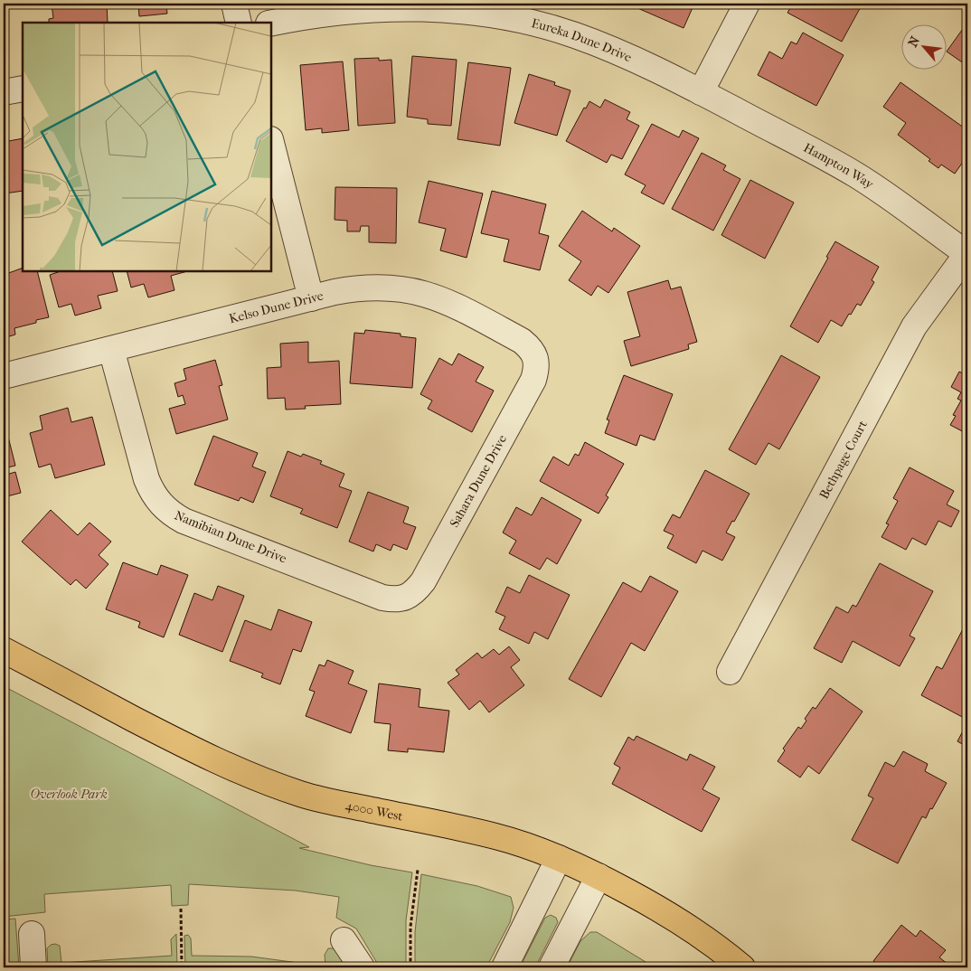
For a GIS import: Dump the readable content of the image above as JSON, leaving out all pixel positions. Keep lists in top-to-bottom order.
{
  "streets": {
    "main road": ["4000 West"],
    "street": [
      "Eureka Dune Drive",
      "Hampton Way",
      "Kelso Dune Drive",
      "Bethpage Court",
      "Sahara Dune Drive",
      "Namibian Dune Drive"
    ]
  },
  "crossings": [
    ["Eureka Dune Drive", "Hampton Way"],
    ["Hampton Way", "Bethpage Court"],
    ["Kelso Dune Drive", "Sahara Dune Drive"],
    ["Kelso Dune Drive", "Namibian Dune Drive"],
    ["Sahara Dune Drive", "Namibian Dune Drive"]
  ],
  "parks": ["Overlook Park"],
  "north": "top left"
}
